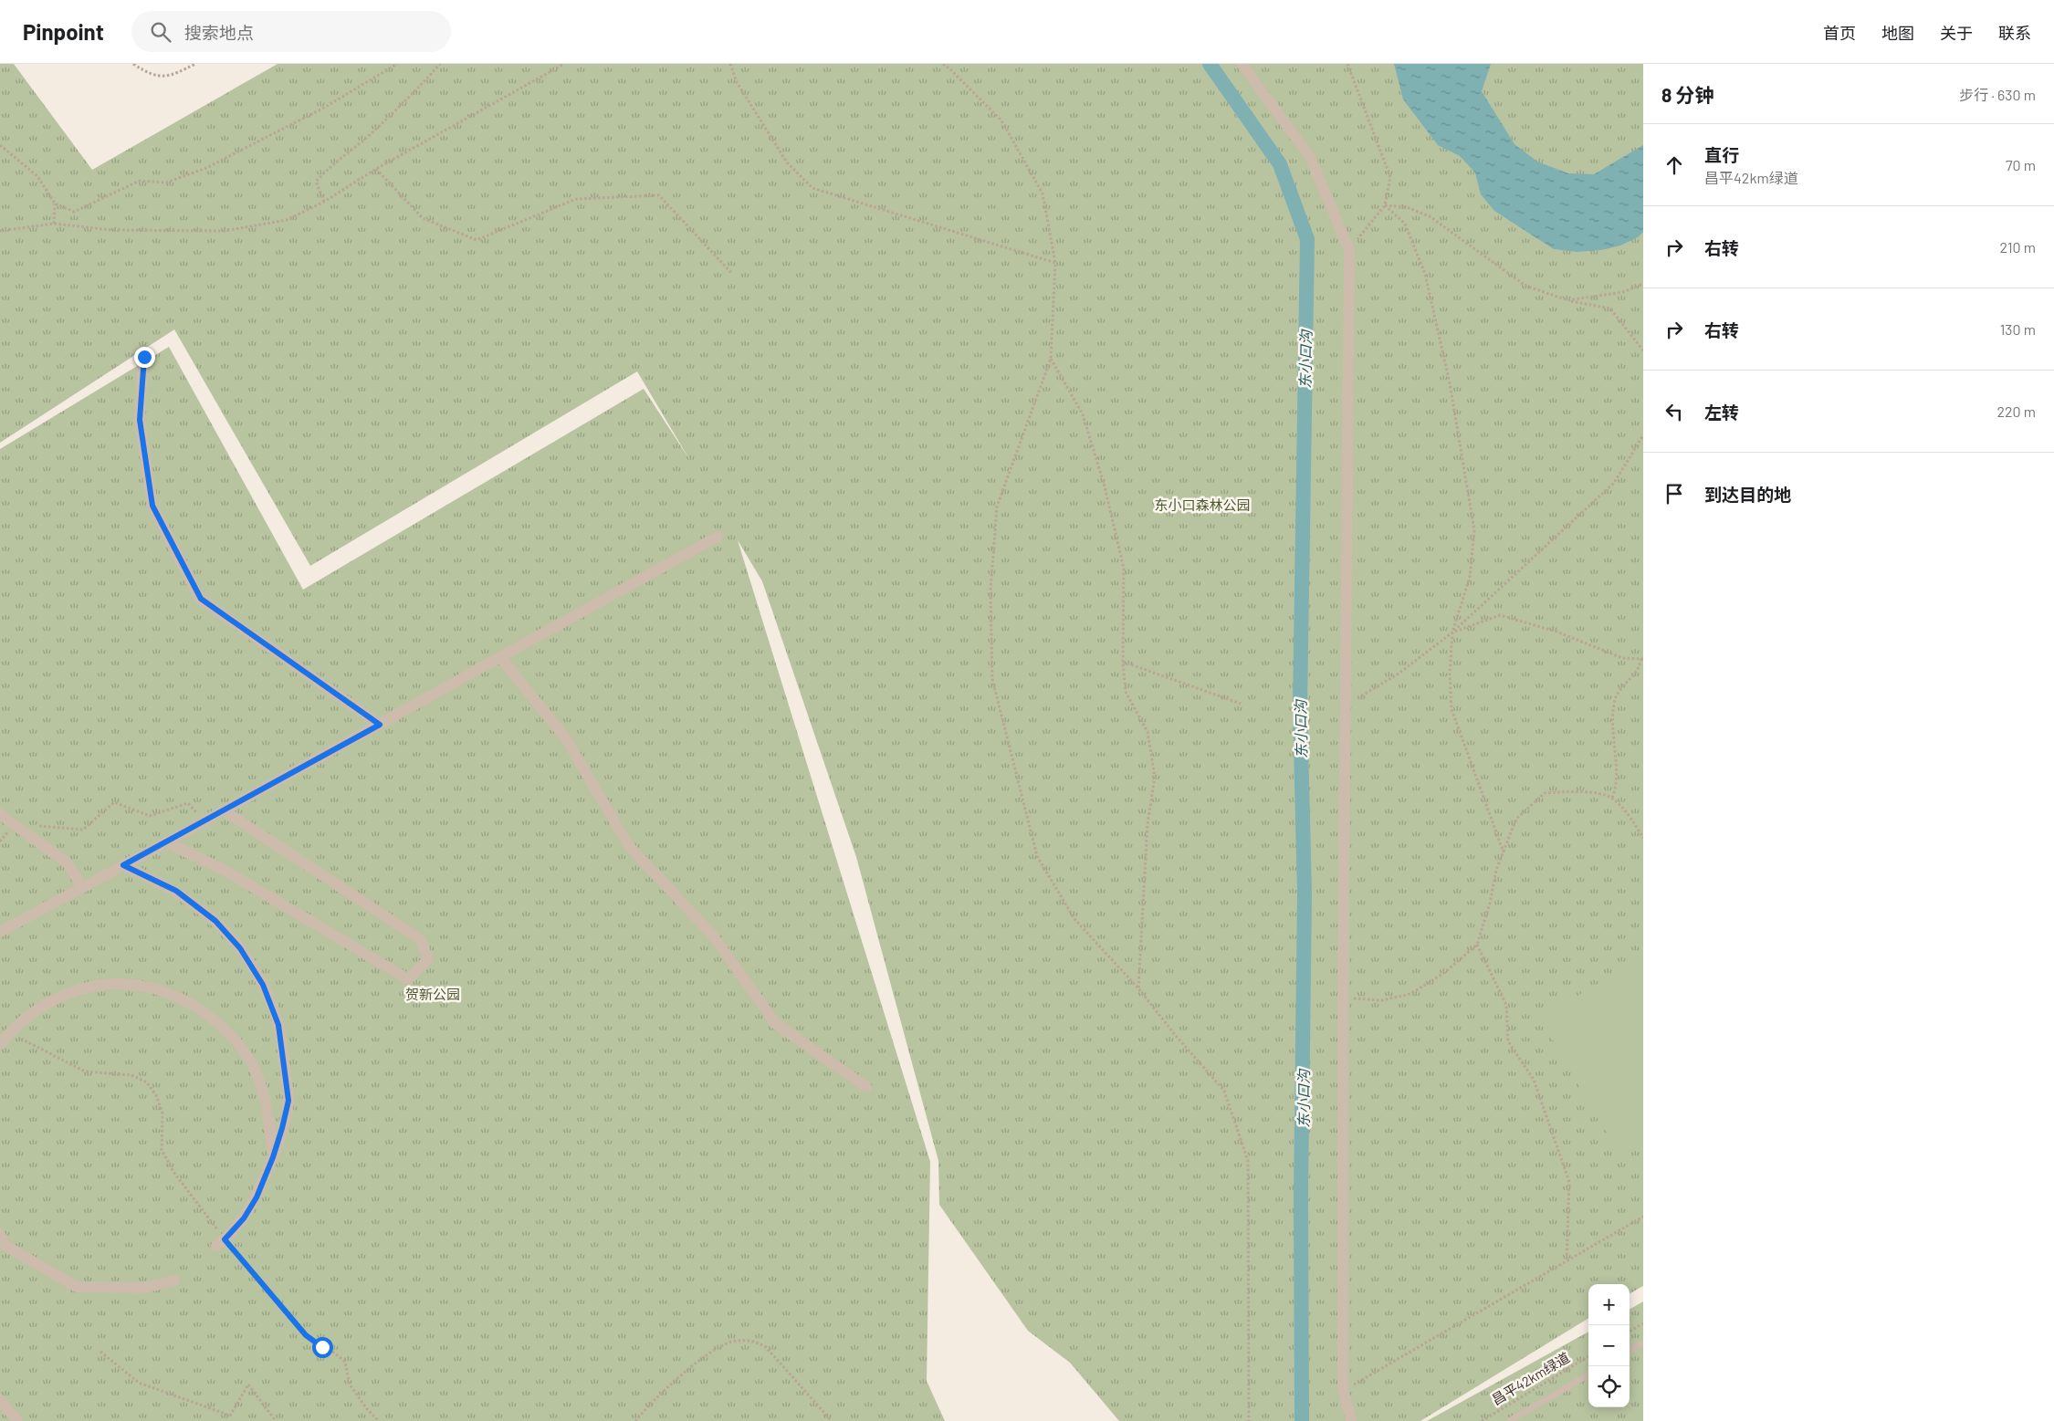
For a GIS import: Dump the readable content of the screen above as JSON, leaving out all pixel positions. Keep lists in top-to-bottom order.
{
  "streets": {
    "path": ["昌平42km绿道"]
  },
  "water": ["东小口沟"],
  "parks": ["东小口森林公园", "贺新公园"],
  "page": {
    "header": "Pinpoint",
    "search": "搜索地点",
    "nav": [
      "首页",
      "地图",
      "关于",
      "联系"
    ],
    "heading": ["8 分钟", "步行 · 630 m"],
    "list": [
      ["直行", "昌平42km绿道", "70 m"],
      ["右转", "210 m"],
      ["右转", "130 m"],
      ["左转", "220 m"],
      "到达目的地"
    ],
    "map_buttons": ["+", "−"]
  }
}
